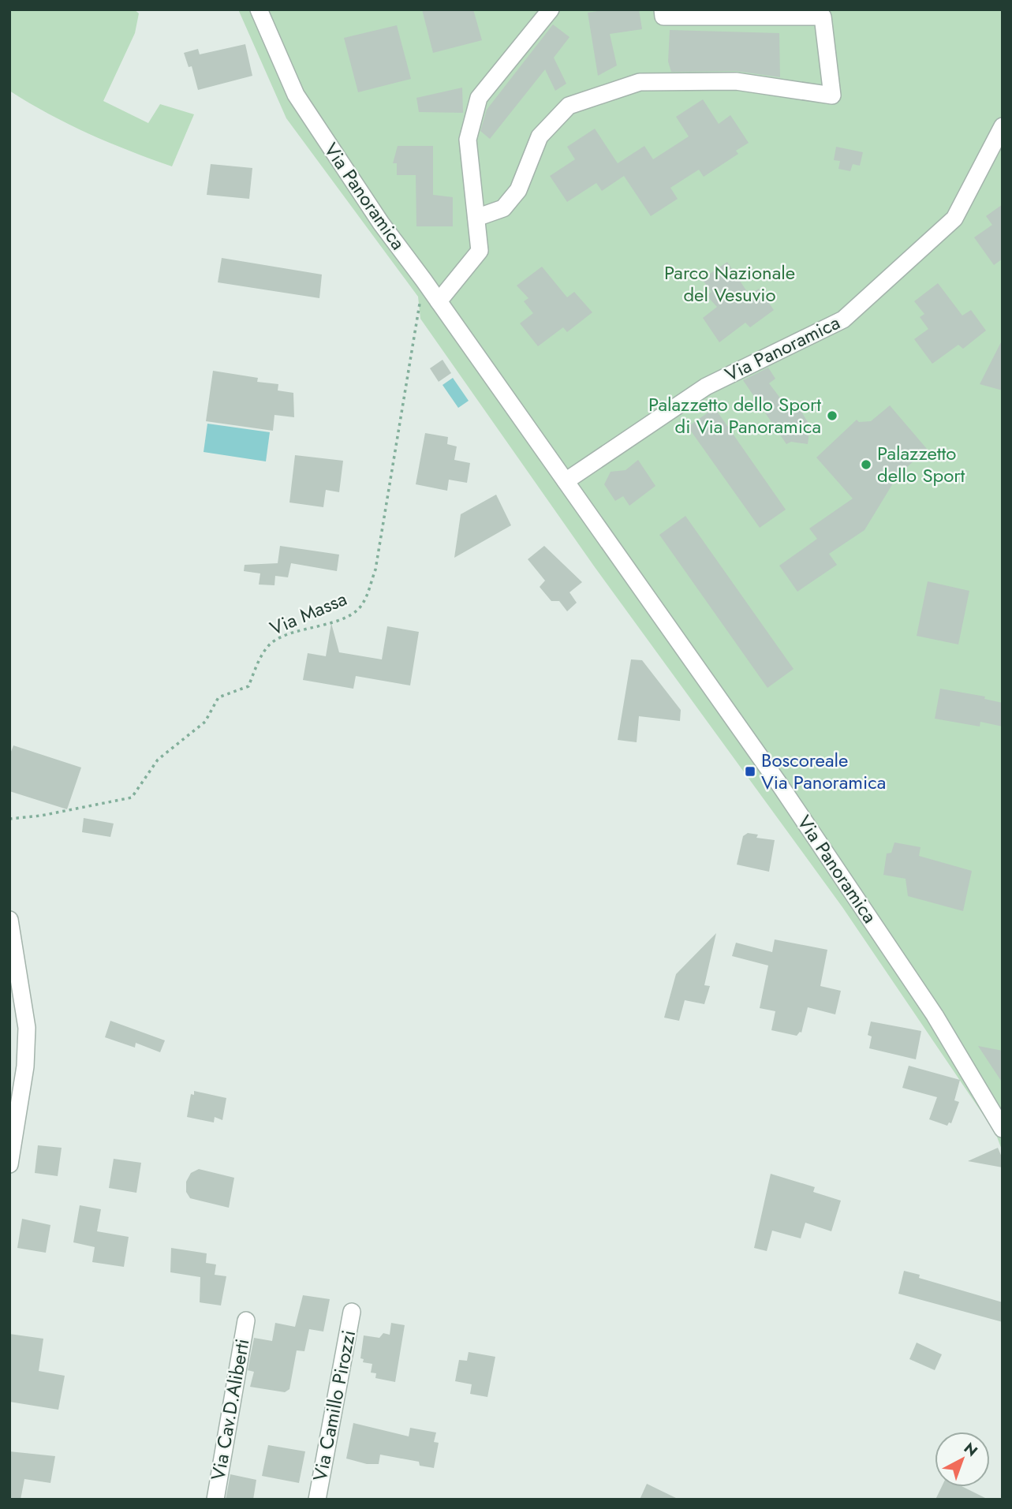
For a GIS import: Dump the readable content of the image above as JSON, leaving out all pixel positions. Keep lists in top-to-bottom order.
{
  "streets": {
    "street": ["Via Panoramica", "Via Camillo Pirozzi", "Via Cav.D.Aliberti"],
    "path": ["Via Massa"]
  },
  "crossings": [
    ["Via Panoramica", "Via Massa"]
  ],
  "parks": ["Parco Nazionale del Vesuvio"],
  "places": {
    "other": ["Palazzetto dello Sport di Via Panoramica", "Palazzetto dello Sport"],
    "transit": ["Boscoreale Via Panoramica"]
  },
  "north": "top right"
}
